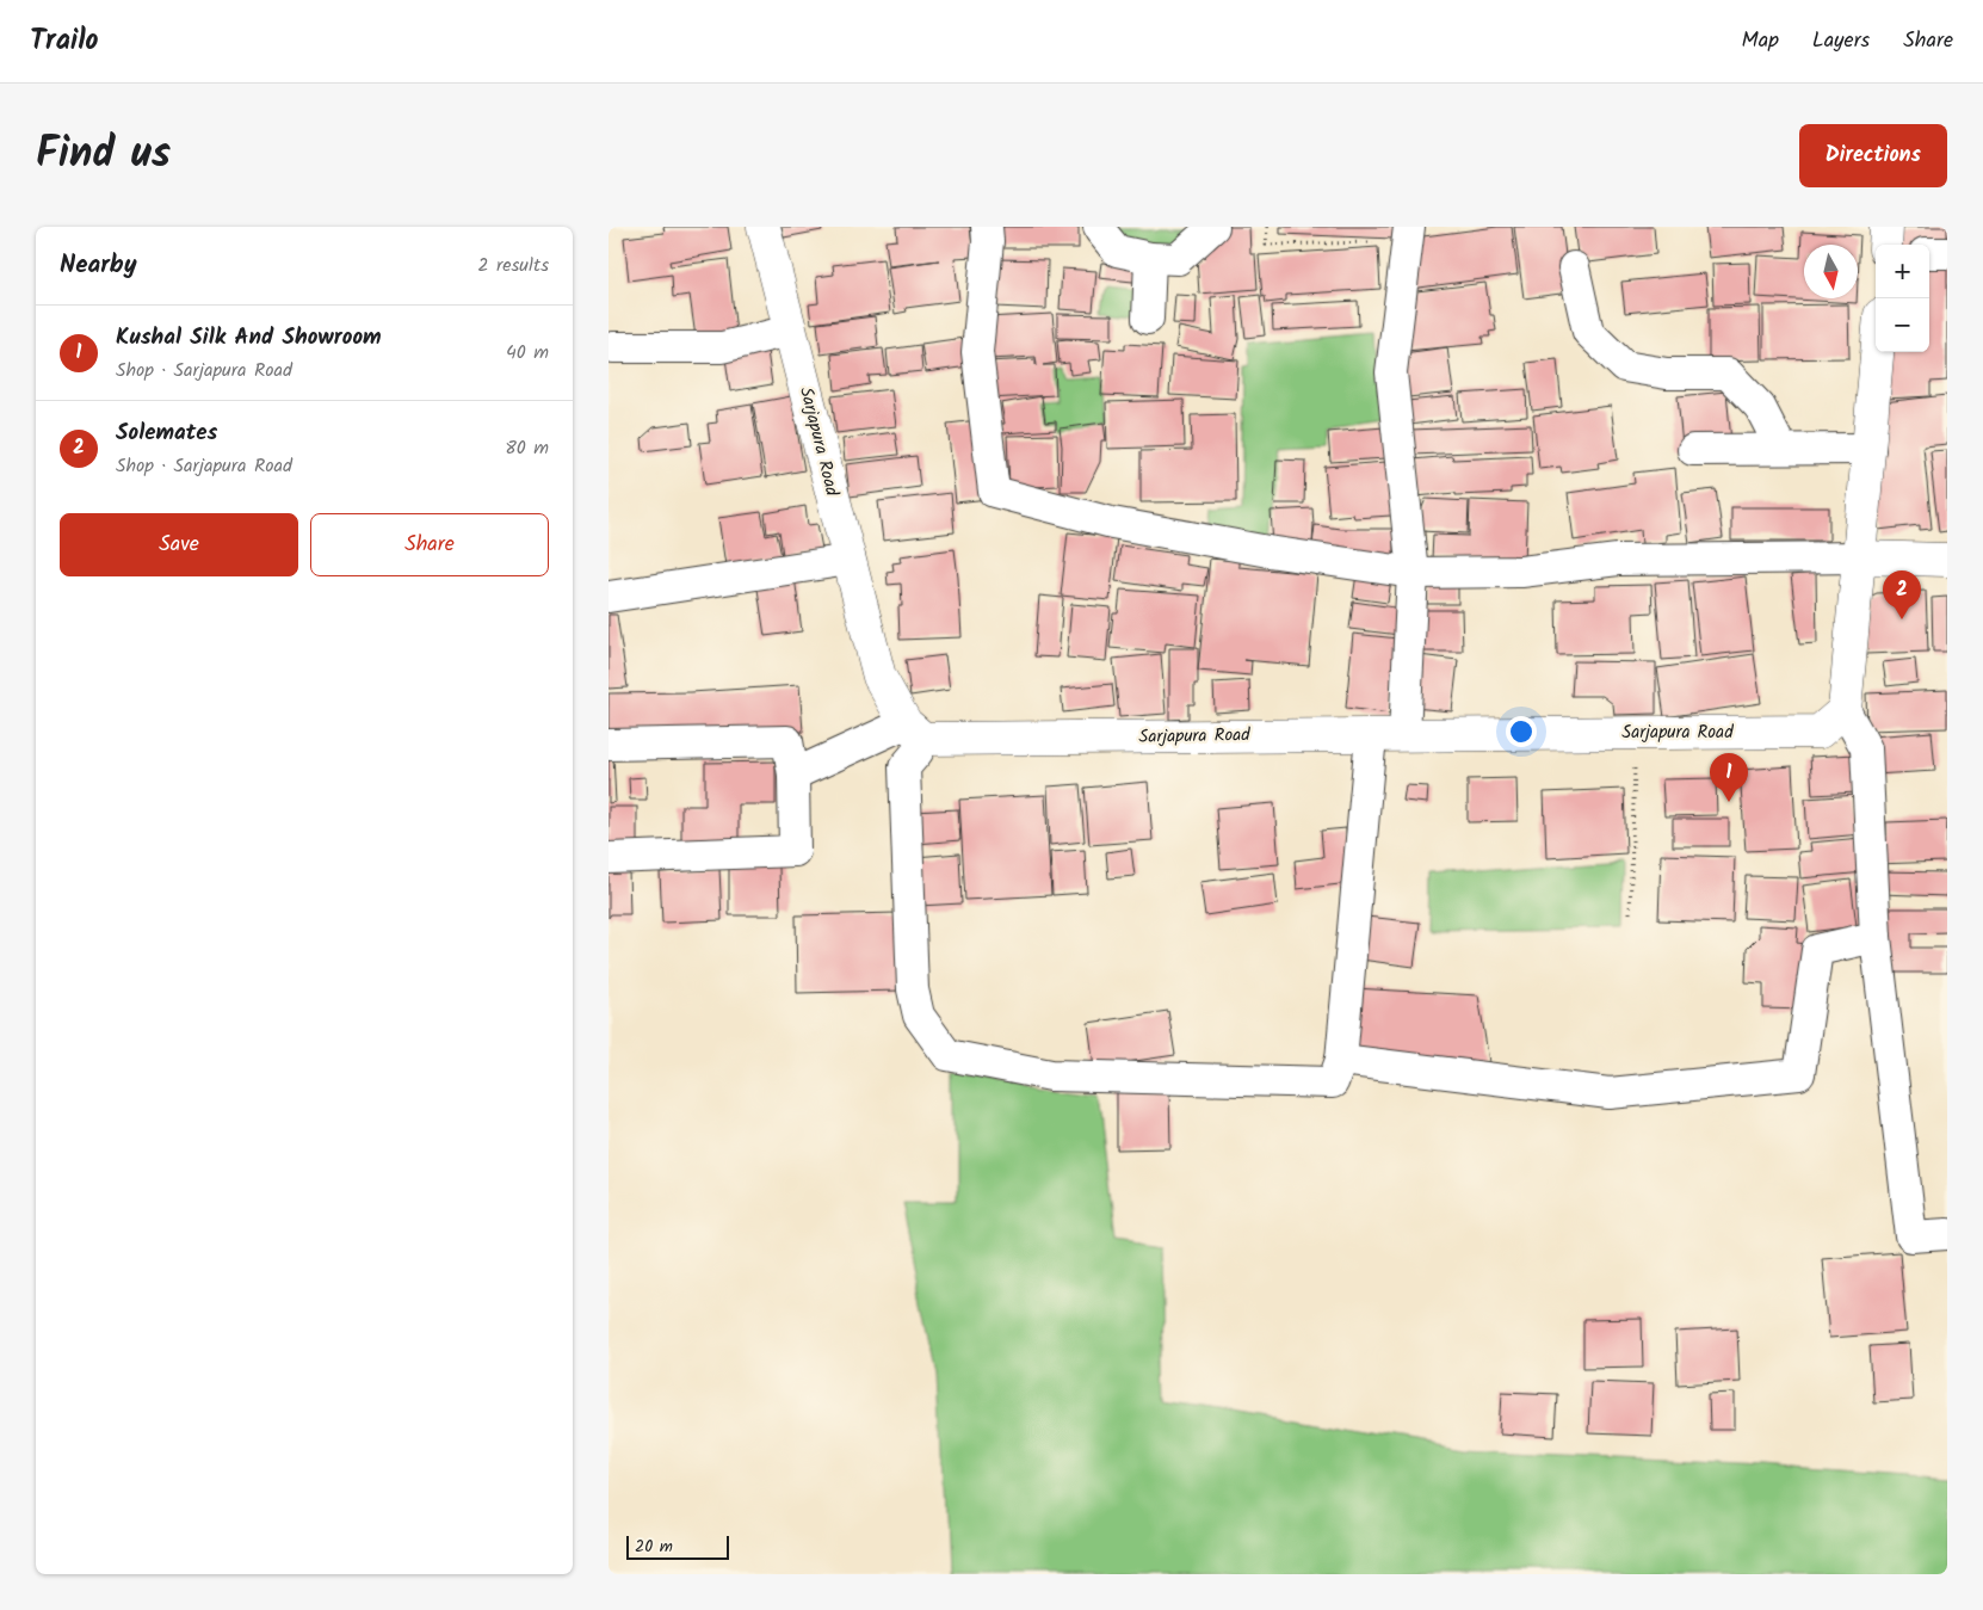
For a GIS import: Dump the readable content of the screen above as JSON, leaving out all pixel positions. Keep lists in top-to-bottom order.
{
  "streets": {
    "main road": ["Sarjapura Road"]
  },
  "scale_bar": "20 m",
  "north": "bottom",
  "page": {
    "header": "Trailo",
    "nav": ["Map", "Layers", "Share"],
    "title": "Find us",
    "buttons": [
      "Directions",
      ["Save", "Share"]
    ],
    "heading": ["Nearby", "2 results"],
    "map_buttons": ["+", "−"],
    "list": [
      {
        "mark": "1",
        "name": "Kushal Silk And Showroom",
        "note": "Shop · Sarjapura Road",
        "value": "40 m"
      },
      {
        "mark": "2",
        "name": "Solemates",
        "note": "Shop · Sarjapura Road",
        "value": "80 m"
      }
    ],
    "pins": ["2", "1"],
    "scale": "20 m"
  }
}
